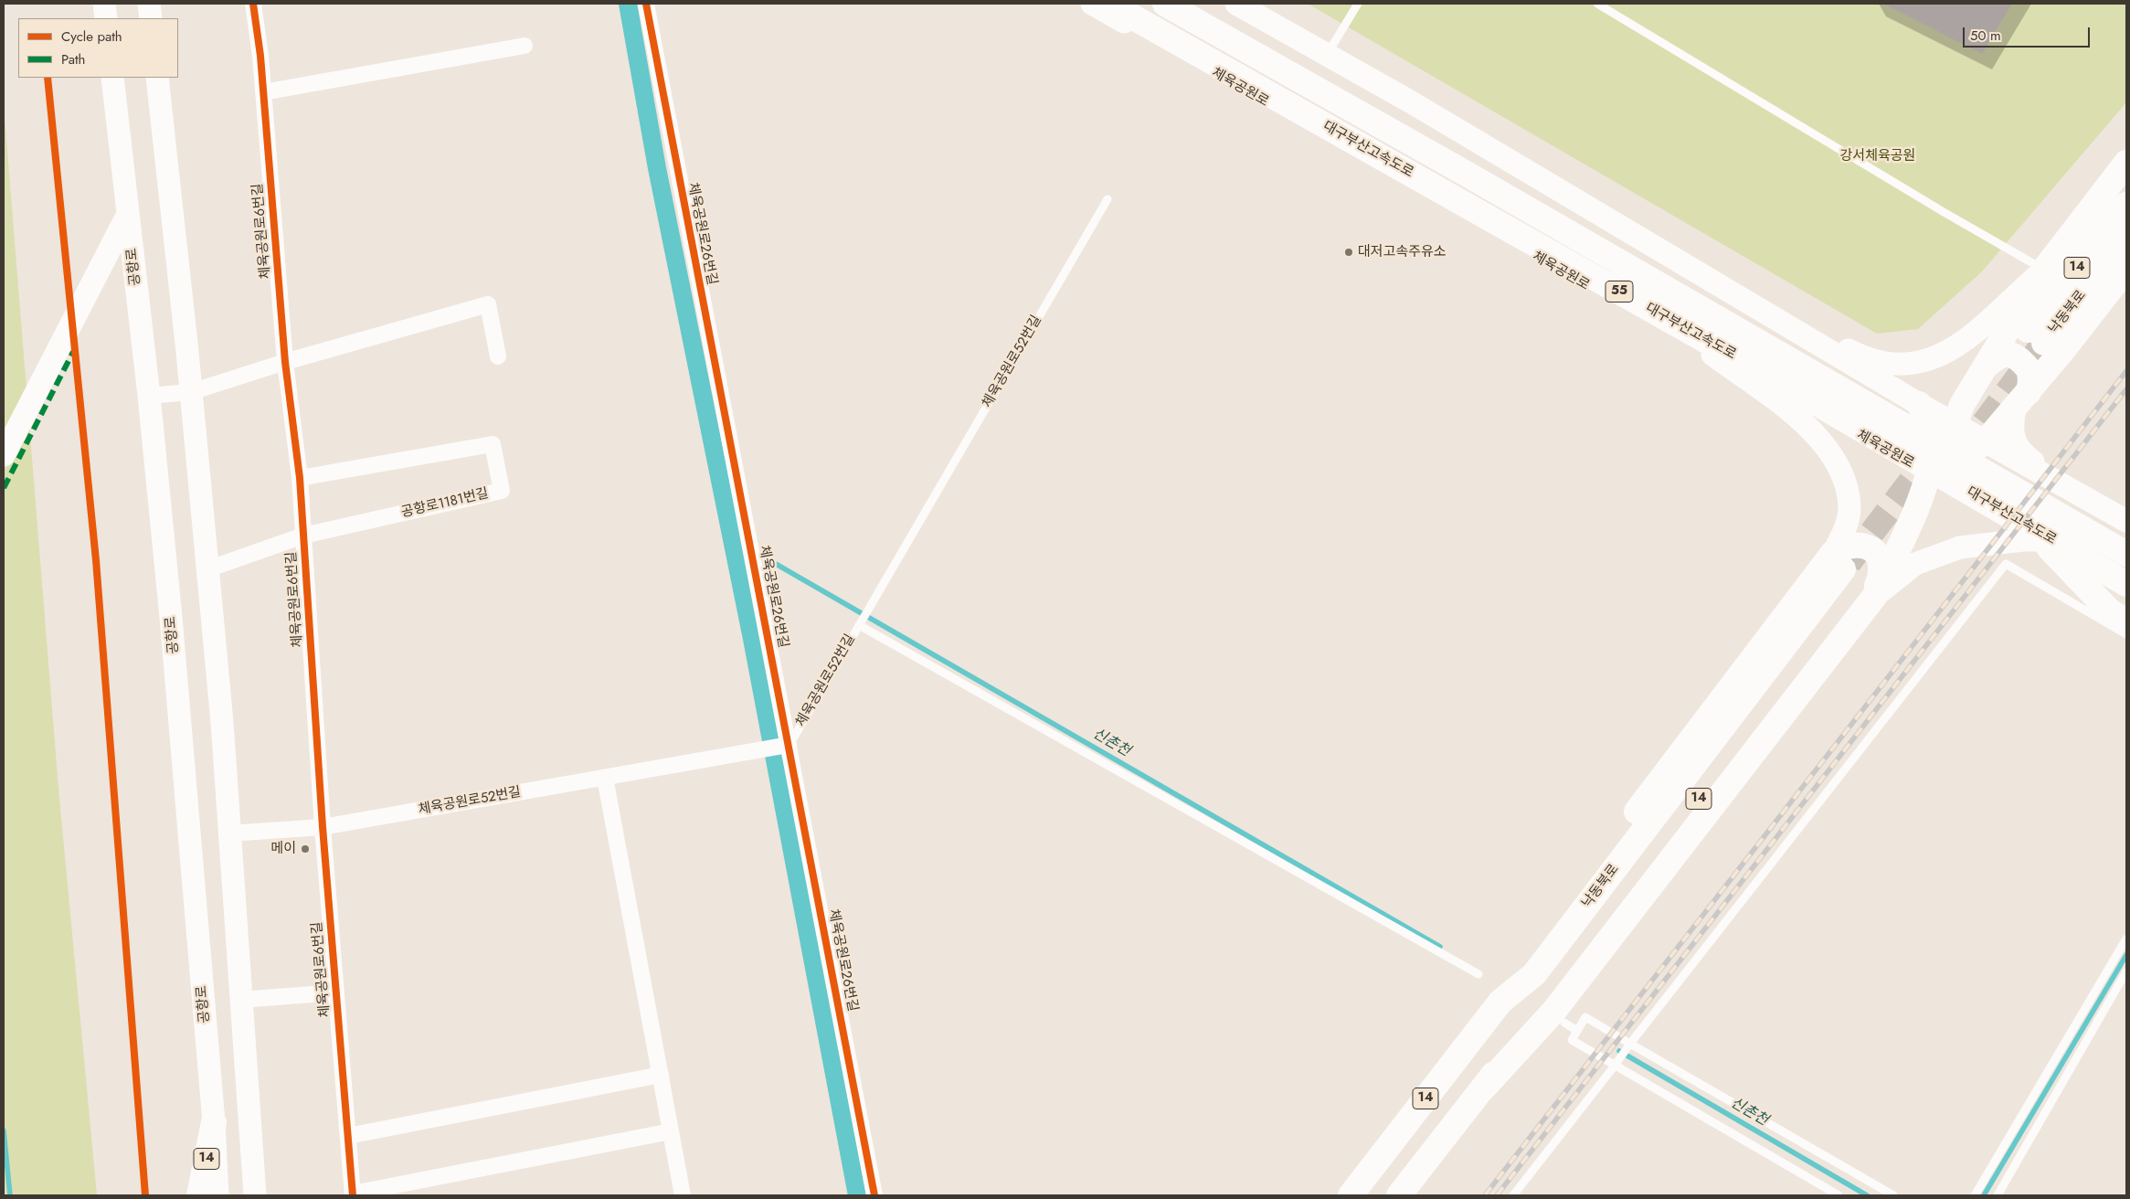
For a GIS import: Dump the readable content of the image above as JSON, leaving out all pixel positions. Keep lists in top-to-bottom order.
{
  "streets": {
    "main road": [
      "체육공원로",
      "대구부산고속도로",
      "공항로",
      "14",
      "55",
      "낙동북로"
    ],
    "street": [
      "체육공원로6번길",
      "체육공원로26번길",
      "체육공원로52번길",
      "공항로1181번길"
    ]
  },
  "crossings": [
    ["체육공원로6번길", "체육공원로52번길"],
    ["체육공원로6번길", "공항로1181번길"],
    ["체육공원로26번길", "체육공원로52번길"],
    ["공항로", "14"]
  ],
  "water": ["신촌천"],
  "parks": ["강서체육공원"],
  "places": ["대저고속주유소", "메이"],
  "legend": ["Cycle path", "Path"],
  "scale_bar": "50 m"
}
